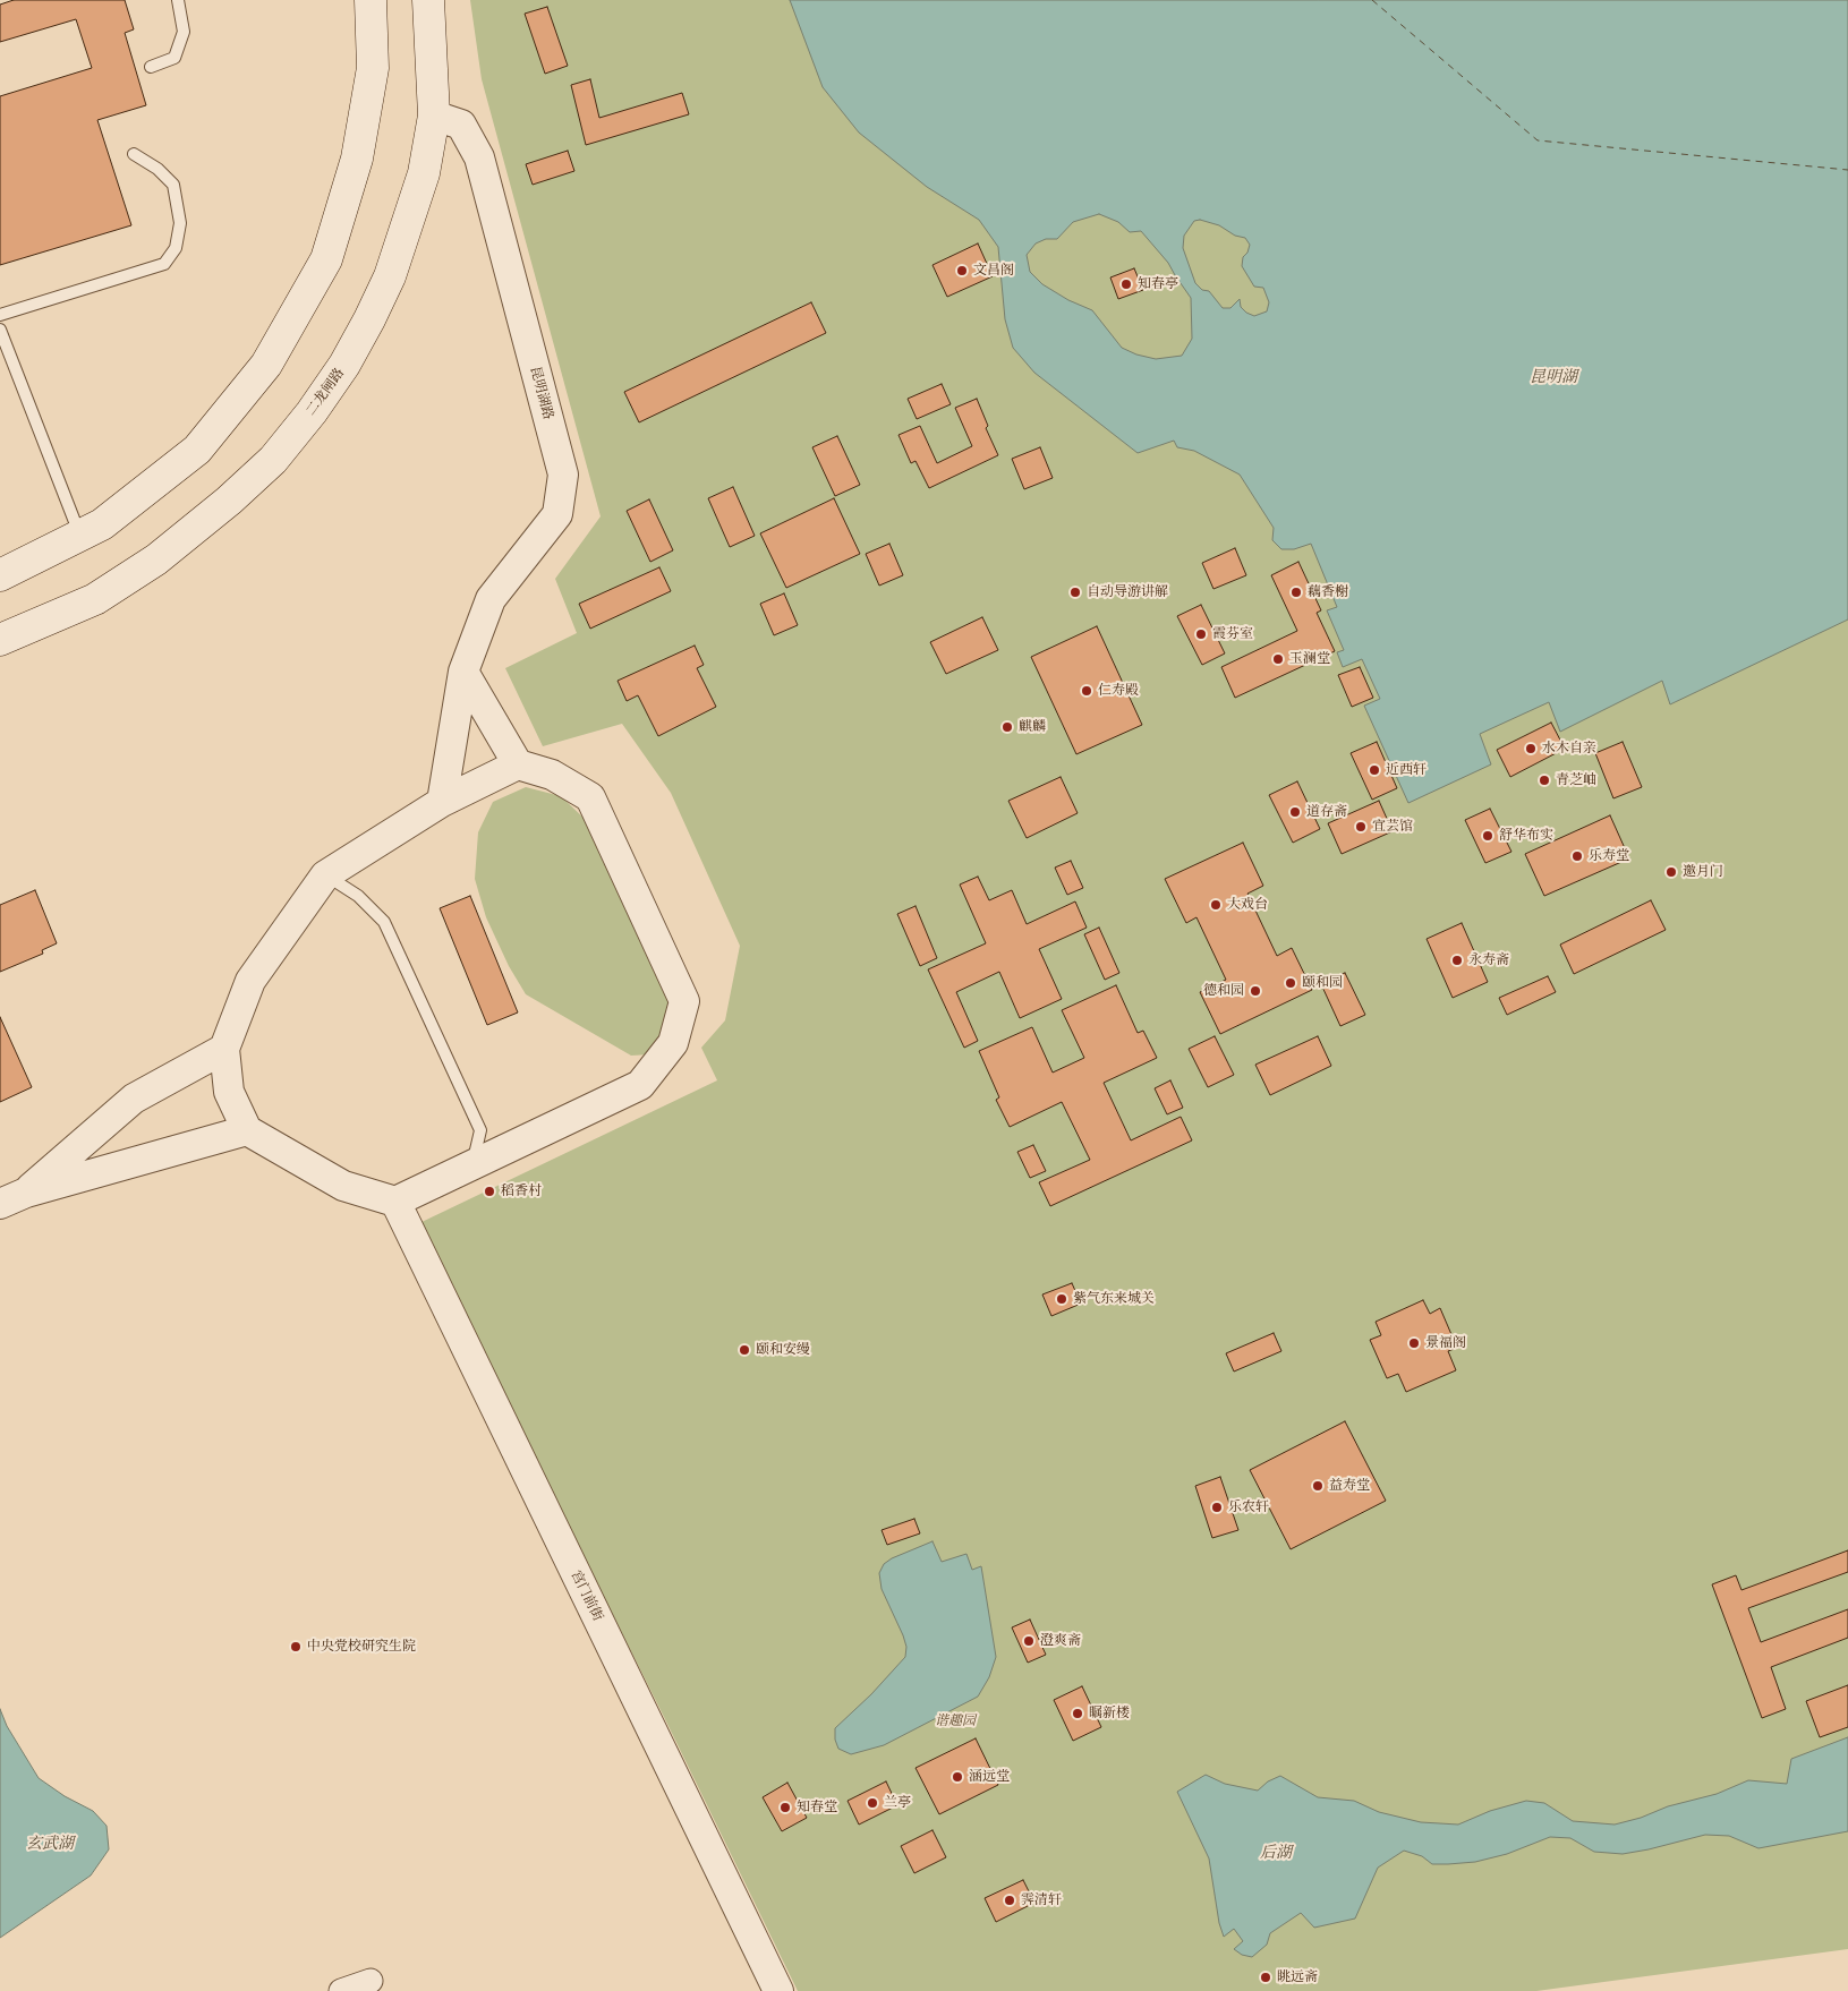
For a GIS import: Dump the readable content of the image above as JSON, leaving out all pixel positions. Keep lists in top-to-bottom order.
{
  "streets": {
    "main road": ["二龙闸路"],
    "street": ["昆明湖路", "宫门前街"]
  },
  "crossings": [
    ["二龙闸路", "昆明湖路"]
  ],
  "water": ["昆明湖", "玄武湖", "后湖"],
  "parks": ["谐趣园"],
  "places": [
    "文昌阁",
    "知春亭",
    "自动导游讲解",
    "藕香榭",
    "霞芬室",
    "玉澜堂",
    "仁寿殿",
    "麒麟",
    "水木自亲",
    "近西轩",
    "青芝岫",
    "道存斋",
    "宜芸馆",
    "舒华布实",
    "乐寿堂",
    "邀月门",
    "大戏台",
    "永寿斋",
    "颐和园",
    "德和园",
    "稻香村",
    "紫气东来城关",
    "景福阁",
    "颐和安缦",
    "益寿堂",
    "乐农轩",
    "澄爽斋",
    "中央党校研究生院",
    "瞩新楼",
    "涵远堂",
    "兰亭",
    "知春堂",
    "霁清轩",
    "眺远斋"
  ]
}
